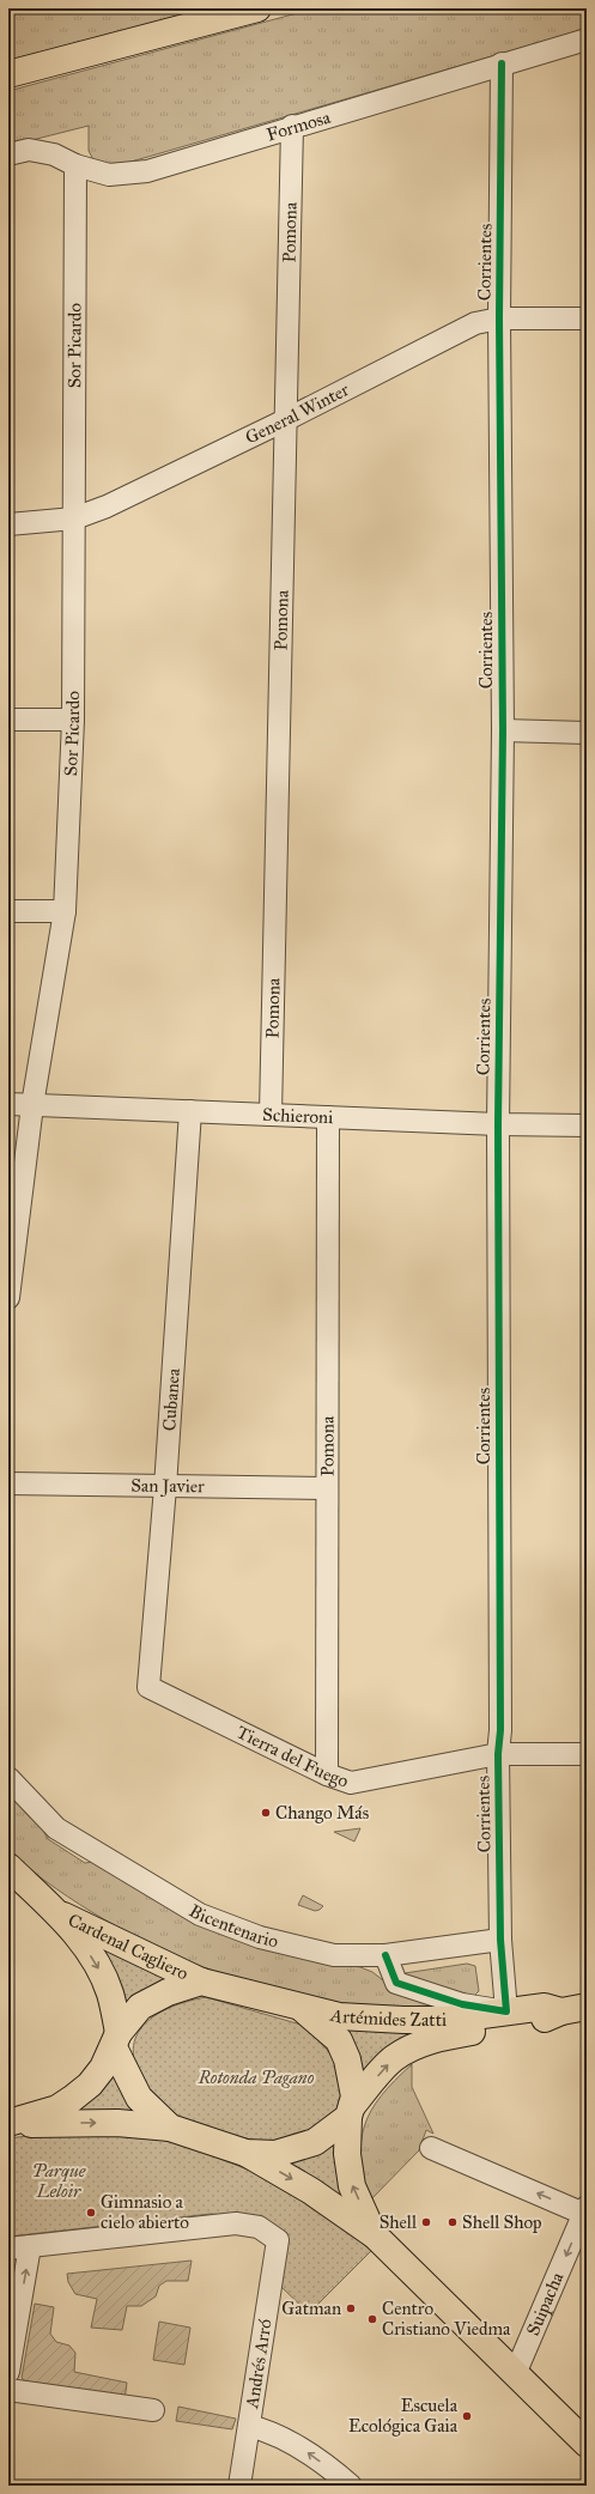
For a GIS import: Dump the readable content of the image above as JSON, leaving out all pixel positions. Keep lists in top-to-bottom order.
{
  "streets": {
    "main road": ["Cardenal Cagliero", "Artémides Zatti"],
    "street": [
      "Formosa",
      "Pomona",
      "Corrientes",
      "Sor Picardo",
      "General Winter",
      "Schieroni",
      "Cubanea",
      "San Javier",
      "Tierra del Fuego",
      "Bicentenario",
      "Suipacha",
      "Andrés Arró"
    ]
  },
  "crossings": [
    ["Formosa", "Pomona"],
    ["Formosa", "Corrientes"],
    ["Formosa", "Sor Picardo"],
    ["Pomona", "General Winter"],
    ["Pomona", "Schieroni"],
    ["Pomona", "San Javier"],
    ["Pomona", "Tierra del Fuego"],
    ["Corrientes", "General Winter"],
    ["Corrientes", "Schieroni"],
    ["Corrientes", "Tierra del Fuego"],
    ["Corrientes", "Bicentenario"],
    ["Corrientes", "Artémides Zatti"],
    ["Sor Picardo", "General Winter"],
    ["Sor Picardo", "Schieroni"],
    ["Schieroni", "Cubanea"],
    ["Cubanea", "San Javier"],
    ["Cubanea", "Tierra del Fuego"]
  ],
  "one_way": ["Cardenal Cagliero", "Artémides Zatti", "Suipacha"],
  "parks": ["Rotonda Pagano", "Parque Leloir"],
  "places": [
    "Chango Más",
    "Gimnasio a cielo abierto",
    "Shell",
    "Shell Shop",
    "Gatman",
    "Centro Cristiano Viedma",
    "Escuela Ecológica Gaia"
  ]
}
